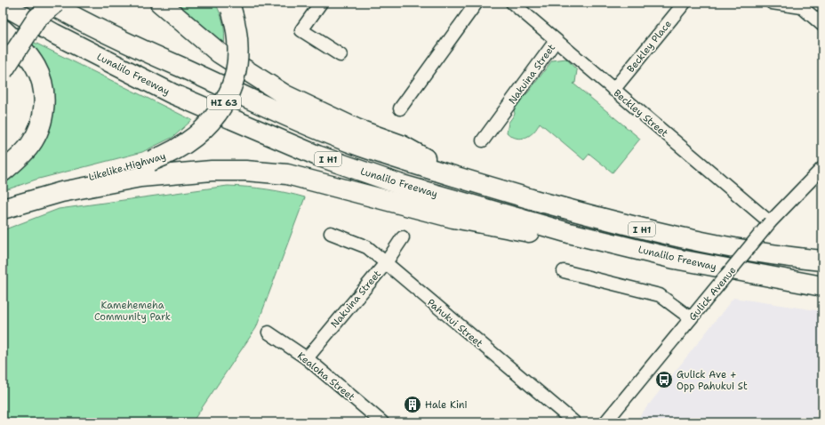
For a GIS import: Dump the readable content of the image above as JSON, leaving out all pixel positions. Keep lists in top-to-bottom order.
{
  "streets": {
    "highway": [
      "Lunalilo Freeway",
      "HI 63",
      "I H1",
      "Likelike Highway"
    ],
    "street": [
      "Beckley Place",
      "Nakuina Street",
      "Beckley Street",
      "Gulick Avenue",
      "Pahukui Street",
      "Kealoha Street"
    ]
  },
  "crossings": [
    ["Beckley Place", "Beckley Street"],
    ["Nakuina Street", "Beckley Street"],
    ["Nakuina Street", "Pahukui Street"],
    ["Nakuina Street", "Kealoha Street"],
    ["Beckley Street", "Gulick Avenue"]
  ],
  "parks": ["Kamehemeha Community Park"],
  "places": {
    "bus stop": ["Gulick Ave + Opp Pahukui St"],
    "building": ["Hale Kini"]
  }
}
